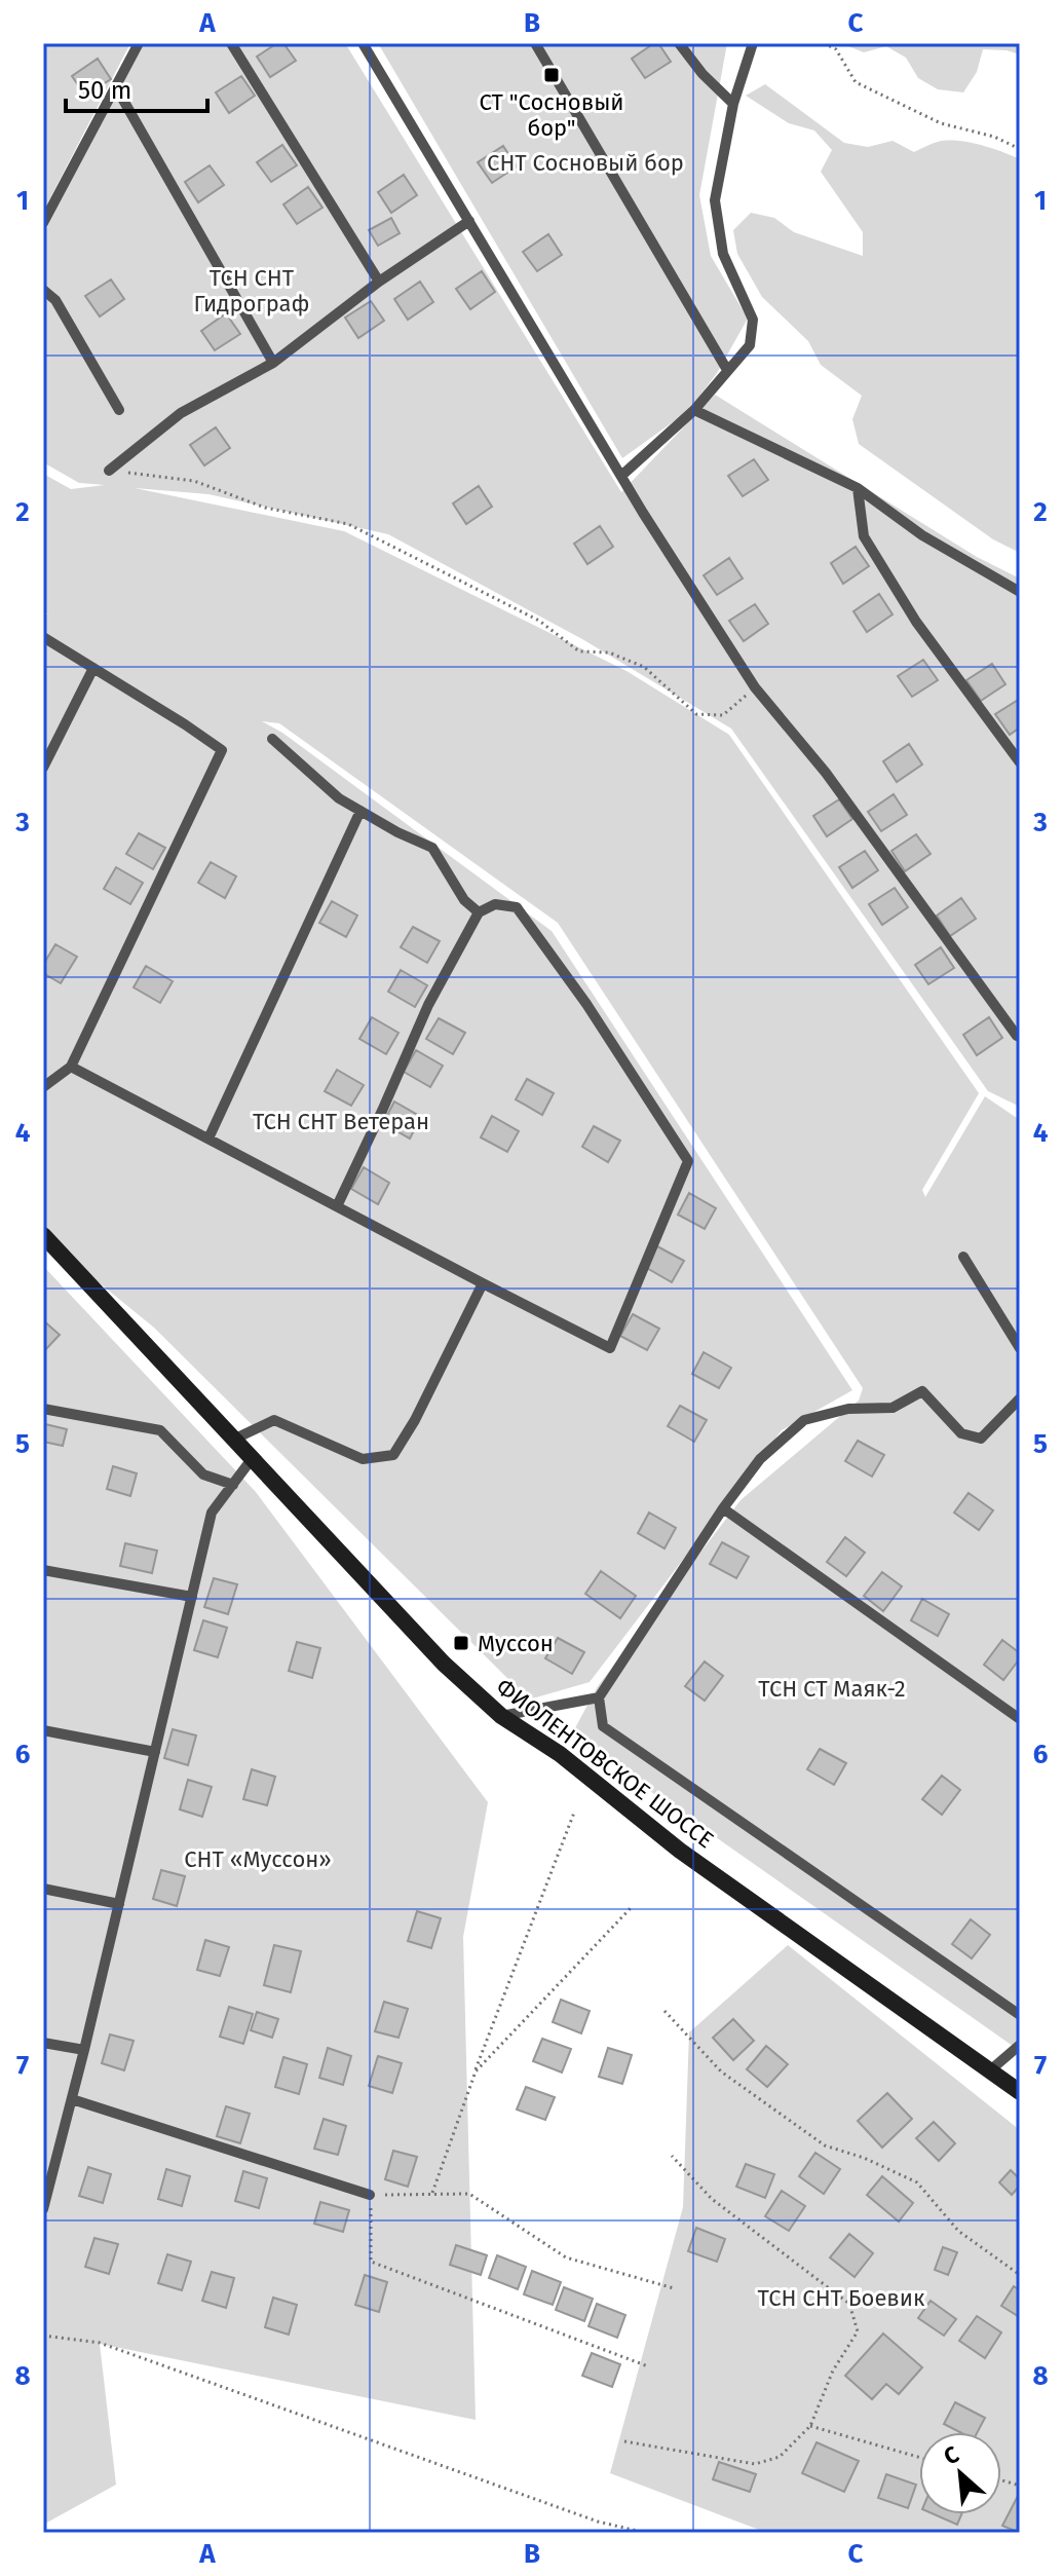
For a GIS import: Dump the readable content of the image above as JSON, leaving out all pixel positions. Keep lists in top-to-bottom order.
{
  "streets": {
    "main road": ["ФИОЛЕНТОВСКОЕ ШОССЕ"]
  },
  "parks": [
    "СНТ Сосновый бор",
    "ТСН СНТ Гидрограф",
    "ТСН СНТ Ветеран",
    "ТСН СТ Маяк-2",
    "СНТ «Муссон»",
    "ТСН СНТ Боевик"
  ],
  "places": {
    "transit": ["СТ \"Сосновый бор\"", "Муссон"]
  },
  "scale_bar": "50 m",
  "north": "top left",
  "grid": {
    "columns": ["A", "B", "C"],
    "rows": [
      "1",
      "2",
      "3",
      "4",
      "5",
      "6",
      "7",
      "8"
    ]
  }
}
